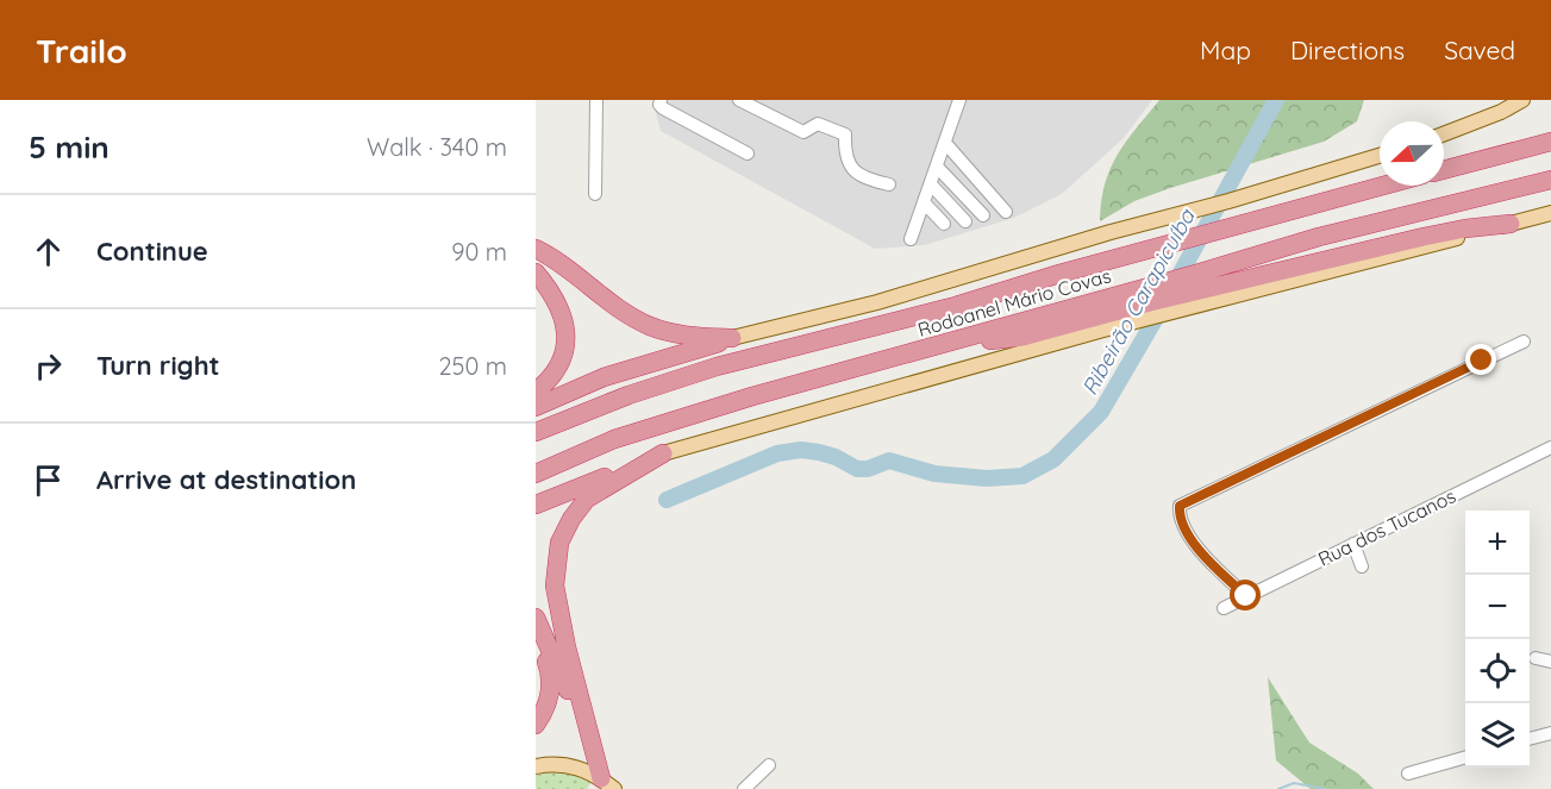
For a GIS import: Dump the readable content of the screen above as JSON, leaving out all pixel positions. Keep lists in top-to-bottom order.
{
  "streets": {
    "highway": ["Rodoanel Mário Covas"],
    "street": ["Rua dos Tucanos"]
  },
  "water": ["Ribeirão Carapicuíba"],
  "north": "left",
  "page": {
    "header": "Trailo",
    "nav": ["Map", "Directions", "Saved"],
    "heading": ["5 min", "Walk · 340 m"],
    "list": [
      ["Continue", "90 m"],
      ["Turn right", "250 m"],
      "Arrive at destination"
    ],
    "map_buttons": ["+", "−"]
  }
}
